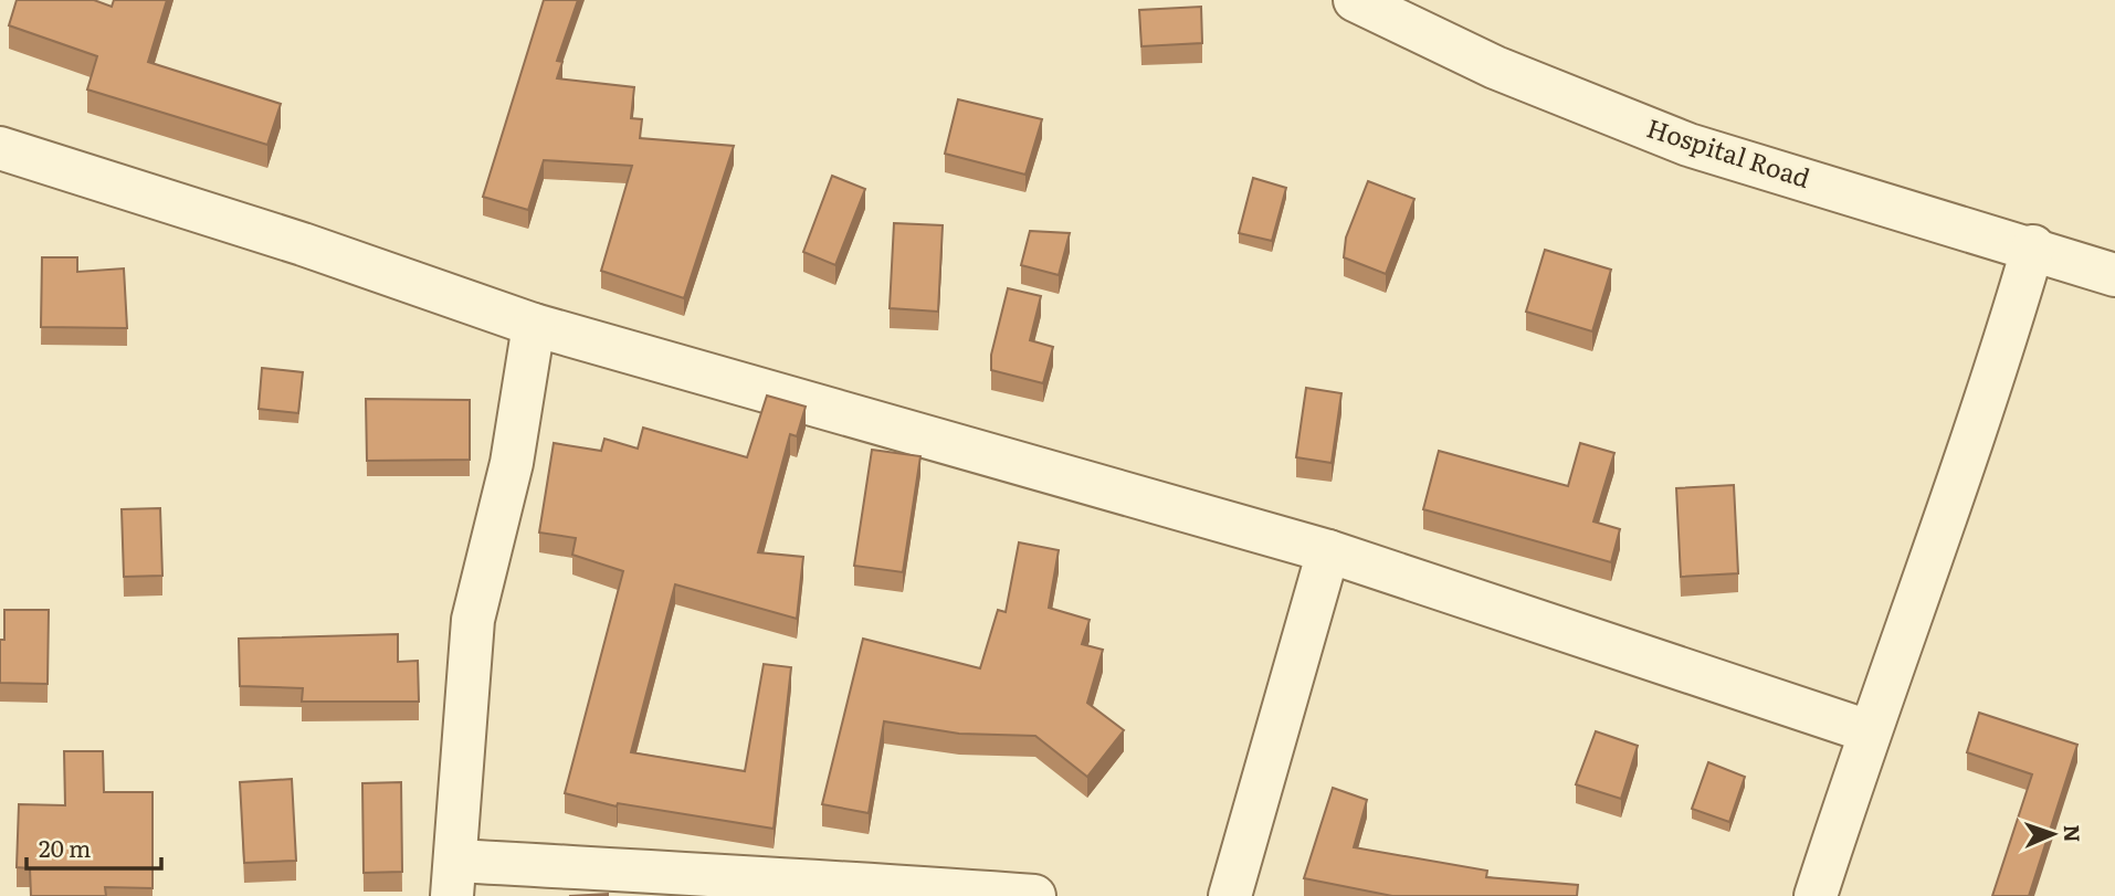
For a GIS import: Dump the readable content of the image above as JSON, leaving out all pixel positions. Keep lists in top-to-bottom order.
{
  "streets": {
    "street": ["Hospital Road"]
  },
  "scale_bar": "20 m",
  "north": "right"
}
